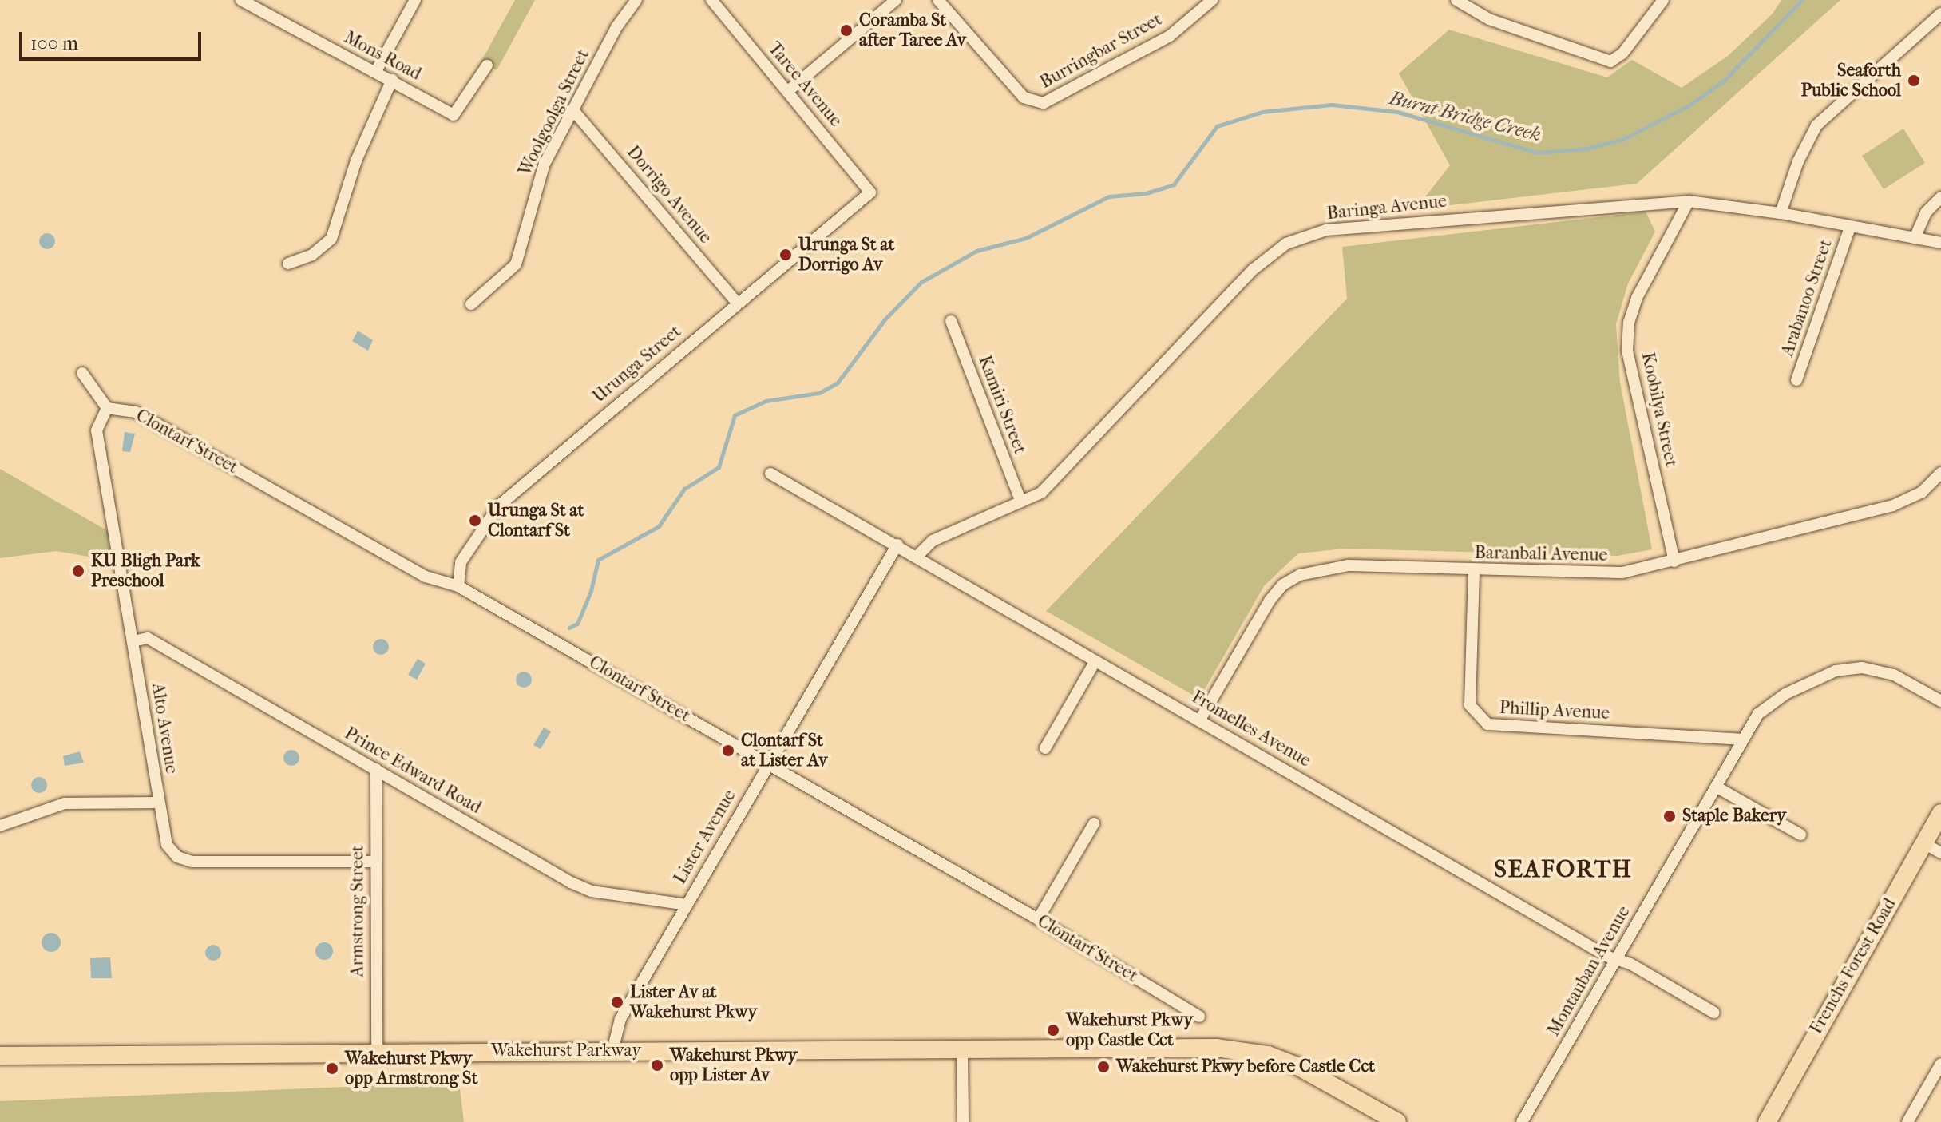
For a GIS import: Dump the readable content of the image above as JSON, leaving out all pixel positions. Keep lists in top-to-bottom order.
{
  "streets": {
    "main road": ["Frenchs Forest Road", "Wakehurst Parkway"],
    "street": [
      "Burringbar Street",
      "Mons Road",
      "Taree Avenue",
      "Woolgoolga Street",
      "Dorrigo Avenue",
      "Baringa Avenue",
      "Arabanoo Street",
      "Urunga Street",
      "Kamiri Street",
      "Koobilya Street",
      "Clontarf Street",
      "Baranbali Avenue",
      "Phillip Avenue",
      "Alto Avenue",
      "Fromelles Avenue",
      "Prince Edward Road",
      "Lister Avenue",
      "Armstrong Street",
      "Montauban Avenue"
    ]
  },
  "crossings": [
    ["Taree Avenue", "Urunga Street"],
    ["Woolgoolga Street", "Dorrigo Avenue"],
    ["Dorrigo Avenue", "Urunga Street"],
    ["Baringa Avenue", "Arabanoo Street"],
    ["Baringa Avenue", "Kamiri Street"],
    ["Baringa Avenue", "Koobilya Street"],
    ["Baringa Avenue", "Fromelles Avenue"],
    ["Urunga Street", "Clontarf Street"],
    ["Koobilya Street", "Baranbali Avenue"],
    ["Clontarf Street", "Alto Avenue"],
    ["Clontarf Street", "Lister Avenue"],
    ["Baranbali Avenue", "Phillip Avenue"],
    ["Baranbali Avenue", "Fromelles Avenue"],
    ["Phillip Avenue", "Montauban Avenue"],
    ["Alto Avenue", "Prince Edward Road"],
    ["Alto Avenue", "Armstrong Street"],
    ["Fromelles Avenue", "Lister Avenue"],
    ["Fromelles Avenue", "Montauban Avenue"],
    ["Prince Edward Road", "Lister Avenue"],
    ["Prince Edward Road", "Armstrong Street"],
    ["Lister Avenue", "Wakehurst Parkway"],
    ["Armstrong Street", "Wakehurst Parkway"]
  ],
  "districts": ["SEAFORTH"],
  "water": ["Burnt Bridge Creek"],
  "places": [
    "Coramba St after Taree Av",
    "Seaforth Public School",
    "Urunga St at Dorrigo Av",
    "Urunga St at Clontarf St",
    "KU Bligh Park Preschool",
    "Clontarf St at Lister Av",
    "Staple Bakery",
    "Lister Av at Wakehurst Pkwy",
    "Wakehurst Pkwy opp Castle Cct",
    "Wakehurst Pkwy opp Lister Av",
    "Wakehurst Pkwy before Castle Cct",
    "Wakehurst Pkwy opp Armstrong St"
  ],
  "scale_bar": "100 m"
}
